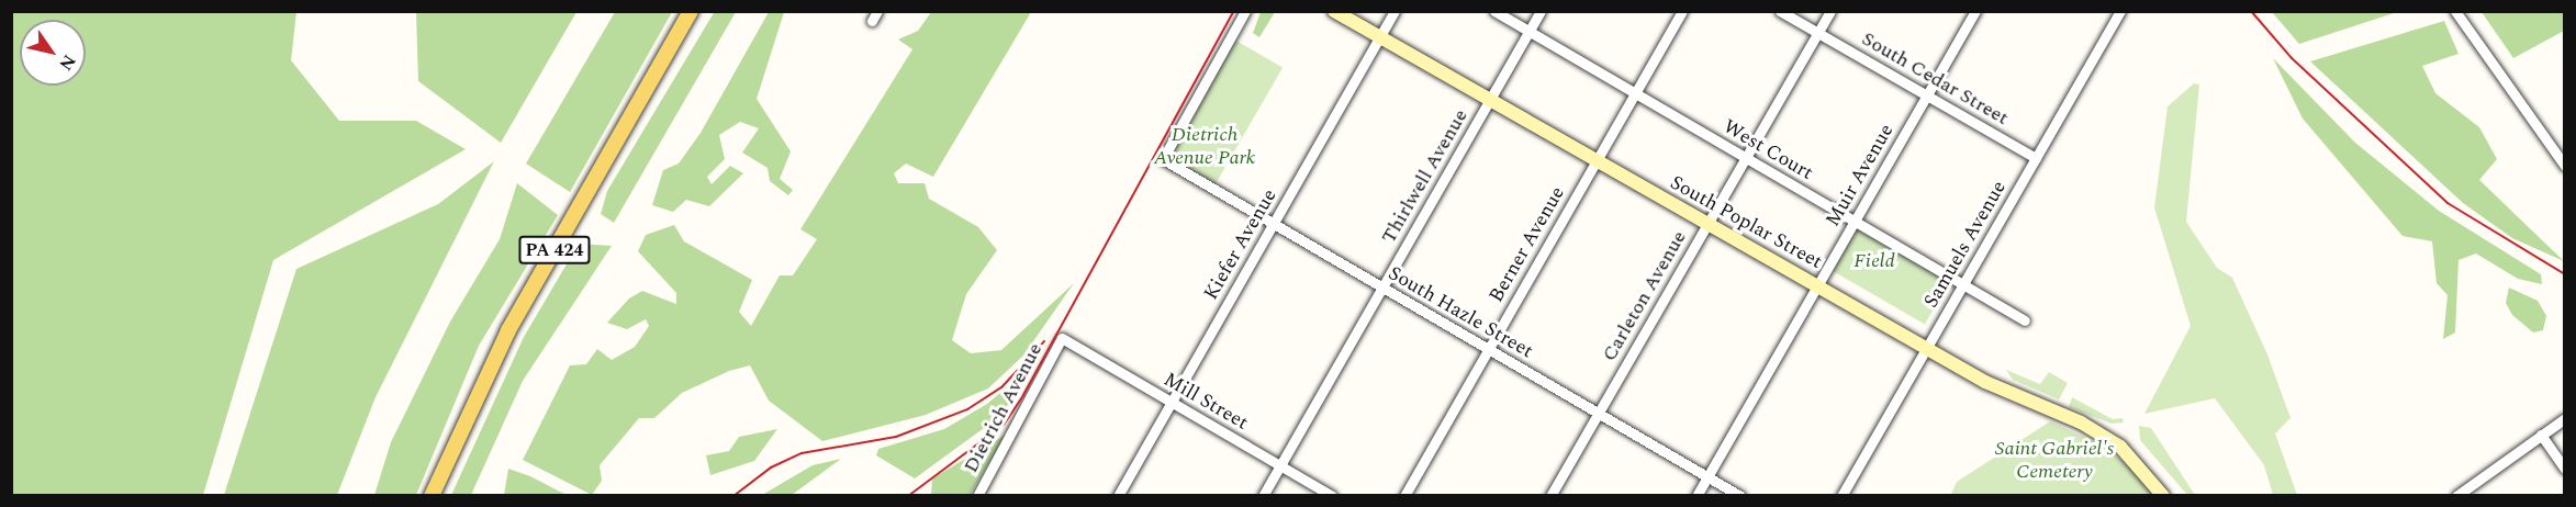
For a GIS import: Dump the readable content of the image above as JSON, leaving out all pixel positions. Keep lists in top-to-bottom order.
{
  "streets": {
    "main road": ["South Poplar Street", "PA 424"],
    "street": [
      "South Cedar Street",
      "West Court",
      "Muir Avenue",
      "Thirlwell Avenue",
      "Kiefer Avenue",
      "Berner Avenue",
      "Samuels Avenue",
      "Carleton Avenue",
      "South Hazle Street",
      "Mill Street",
      "Dietrich Avenue"
    ]
  },
  "crossings": [
    ["South Cedar Street", "Muir Avenue"],
    ["South Cedar Street", "Samuels Avenue"],
    ["South Cedar Street", "Carleton Avenue"],
    ["West Court", "Muir Avenue"],
    ["West Court", "Thirlwell Avenue"],
    ["West Court", "Berner Avenue"],
    ["West Court", "Samuels Avenue"],
    ["West Court", "Carleton Avenue"],
    ["Muir Avenue", "South Poplar Street"],
    ["Muir Avenue", "South Hazle Street"],
    ["Thirlwell Avenue", "South Poplar Street"],
    ["Thirlwell Avenue", "South Hazle Street"],
    ["Thirlwell Avenue", "Mill Street"],
    ["South Poplar Street", "Kiefer Avenue"],
    ["South Poplar Street", "Berner Avenue"],
    ["South Poplar Street", "Samuels Avenue"],
    ["South Poplar Street", "Carleton Avenue"],
    ["Kiefer Avenue", "South Hazle Street"],
    ["Kiefer Avenue", "Mill Street"],
    ["Berner Avenue", "South Hazle Street"],
    ["Carleton Avenue", "South Hazle Street"],
    ["Mill Street", "Dietrich Avenue"]
  ],
  "parks": ["Dietrich Avenue Park", "Field", "Saint Gabriel's Cemetery"],
  "north": "bottom right"
}
